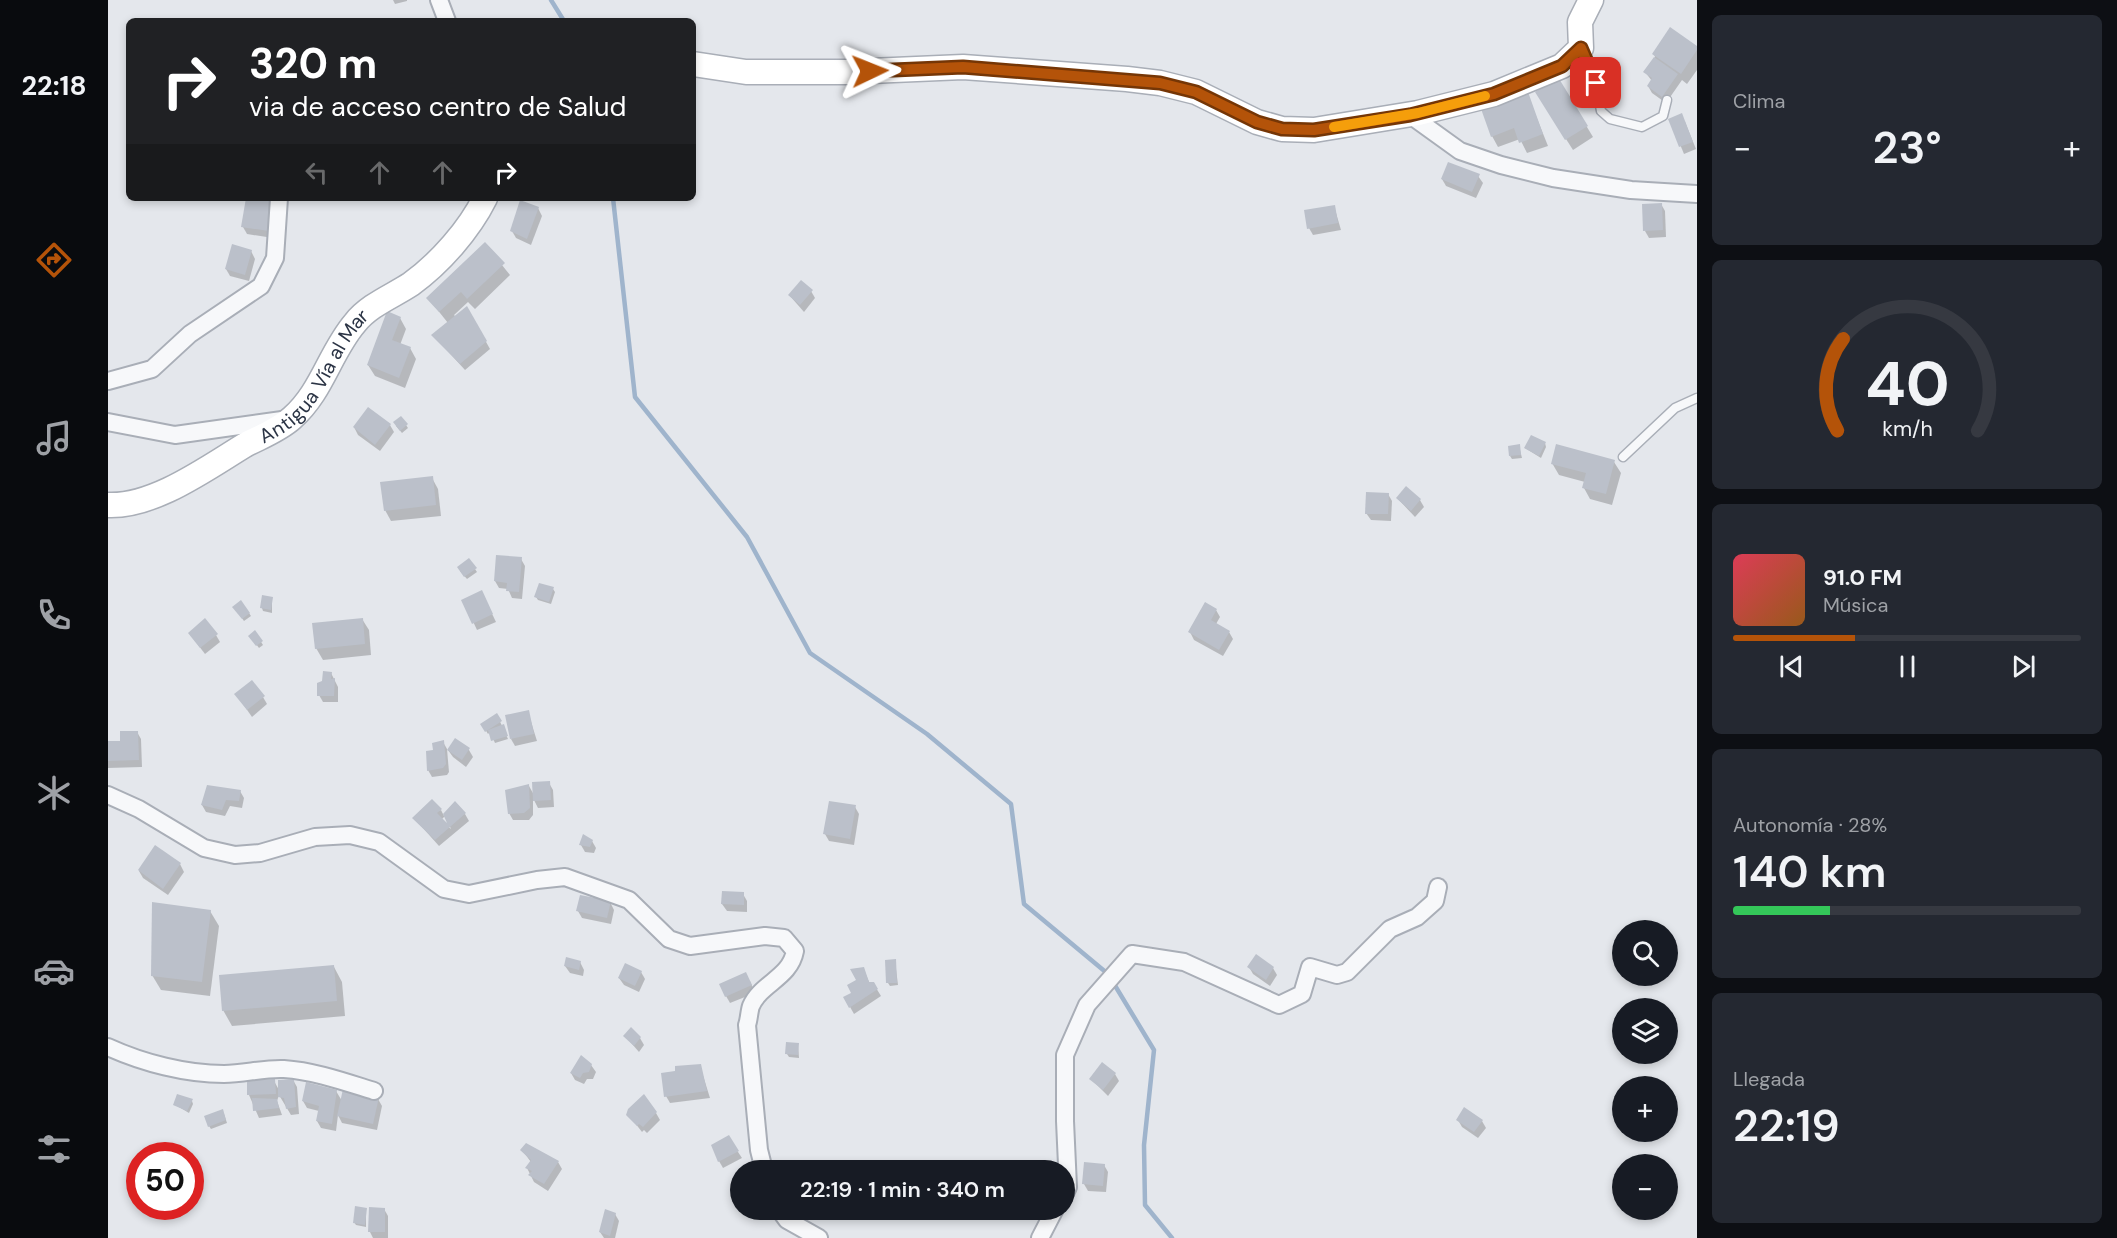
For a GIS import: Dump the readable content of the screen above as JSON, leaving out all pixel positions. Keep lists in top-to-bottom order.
{
  "streets": {
    "main road": ["Antigua Vía al Mar"]
  },
  "page": {
    "tabs": "22:18",
    "tile": [
      "Clima",
      ["Autonomía · 28%", "140 km"],
      ["Llegada", "22:19"]
    ],
    "turn": ["320 m", "via de acceso centro de Salud"],
    "heat": ["−", "23°", "+"],
    "song": ["91.0 FM", "Música"],
    "map_buttons": ["+", "−"],
    "limit": "50",
    "trip": "22:19 · 1 min · 340 m",
    "gauge": ["40", "km/h"]
  }
}
